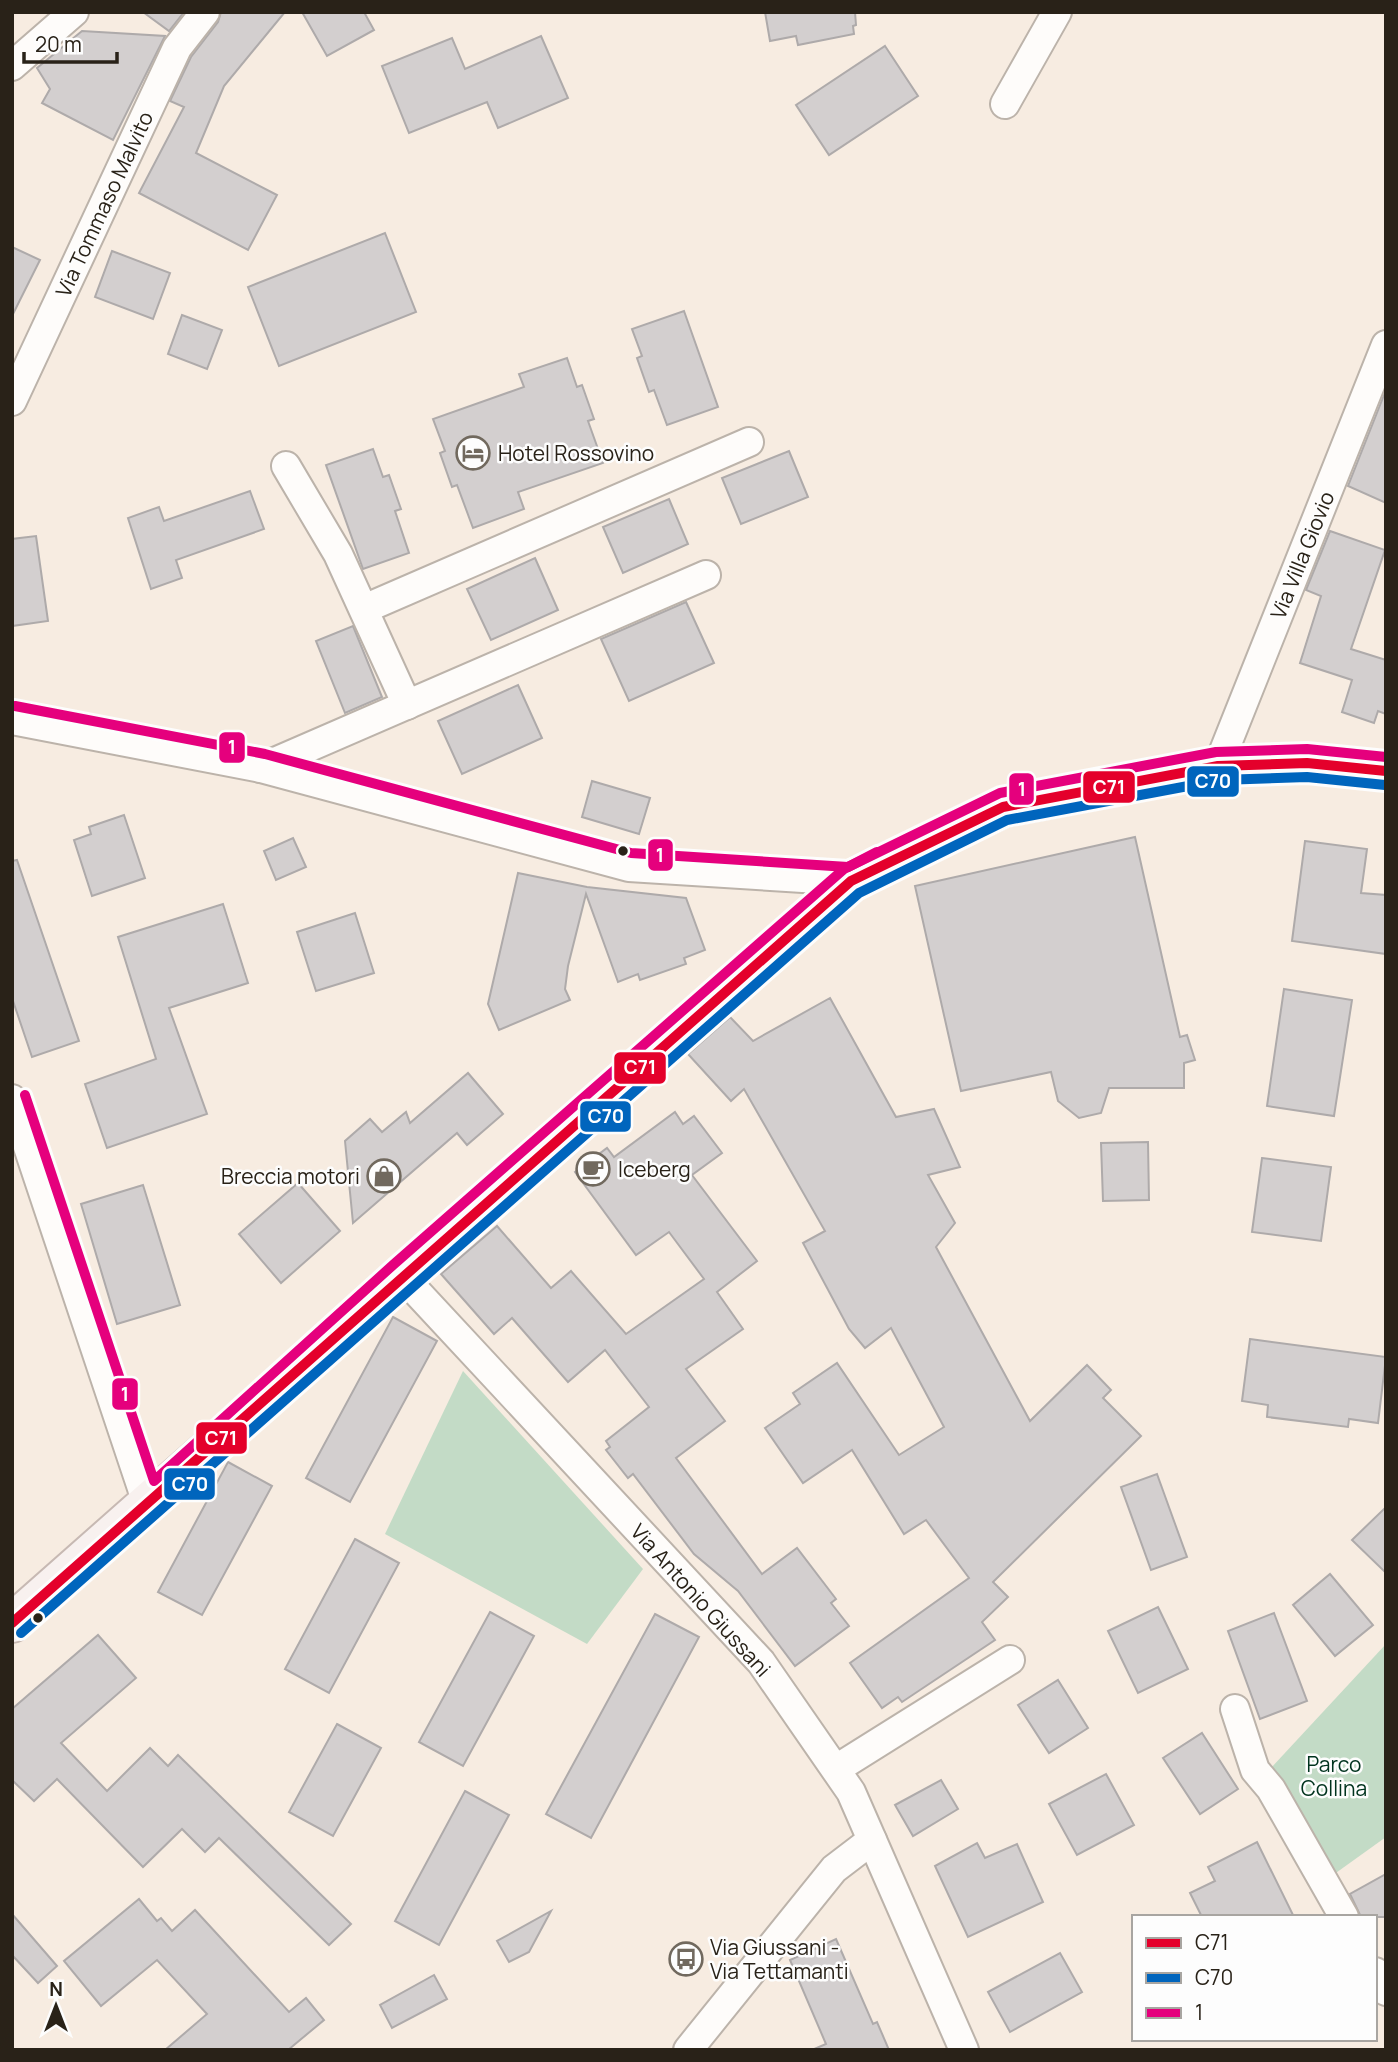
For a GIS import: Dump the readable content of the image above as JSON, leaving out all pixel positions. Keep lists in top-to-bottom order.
{
  "streets": {
    "street": ["Via Tommaso Malvito", "Via Villa Giovio", "Via Antonio Giussani"]
  },
  "parks": ["Parco Collina"],
  "places": {
    "hotel": ["Hotel Rossovino"],
    "cafe": ["Iceberg"],
    "shop": ["Breccia motori"],
    "bus stop": ["Via Giussani - Via Tettamanti"]
  },
  "lines": ["transit line 1", "transit line C71", "transit line C70"],
  "legend": ["C71", "C70", "1"],
  "scale_bar": "20 m",
  "north": "top"
}
